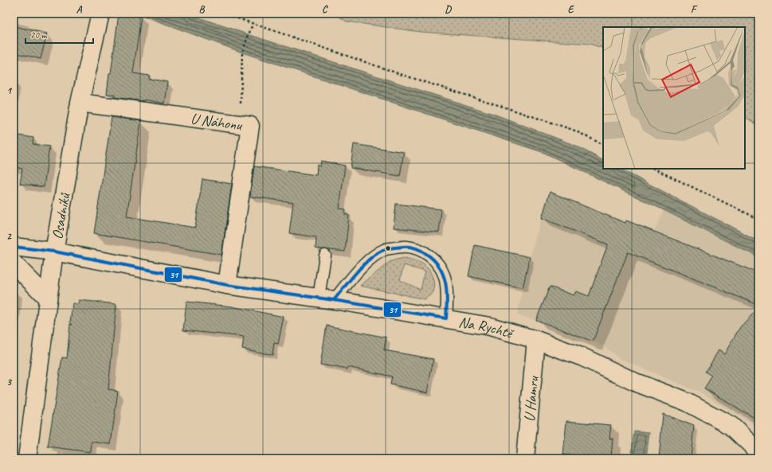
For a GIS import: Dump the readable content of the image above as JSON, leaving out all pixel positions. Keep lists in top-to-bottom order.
{
  "streets": {
    "street": [
      "U Náhonu",
      "Osadníků",
      "Na Rychtě",
      "U Hamru"
    ]
  },
  "crossings": [
    ["U Náhonu", "Osadníků"],
    ["U Náhonu", "Na Rychtě"],
    ["Osadníků", "Na Rychtě"],
    ["Na Rychtě", "U Hamru"]
  ],
  "lines": ["transit line 31"],
  "scale_bar": "20 m",
  "grid": {
    "columns": [
      "A",
      "B",
      "C",
      "D",
      "E",
      "F"
    ],
    "rows": ["1", "2", "3"]
  }
}
